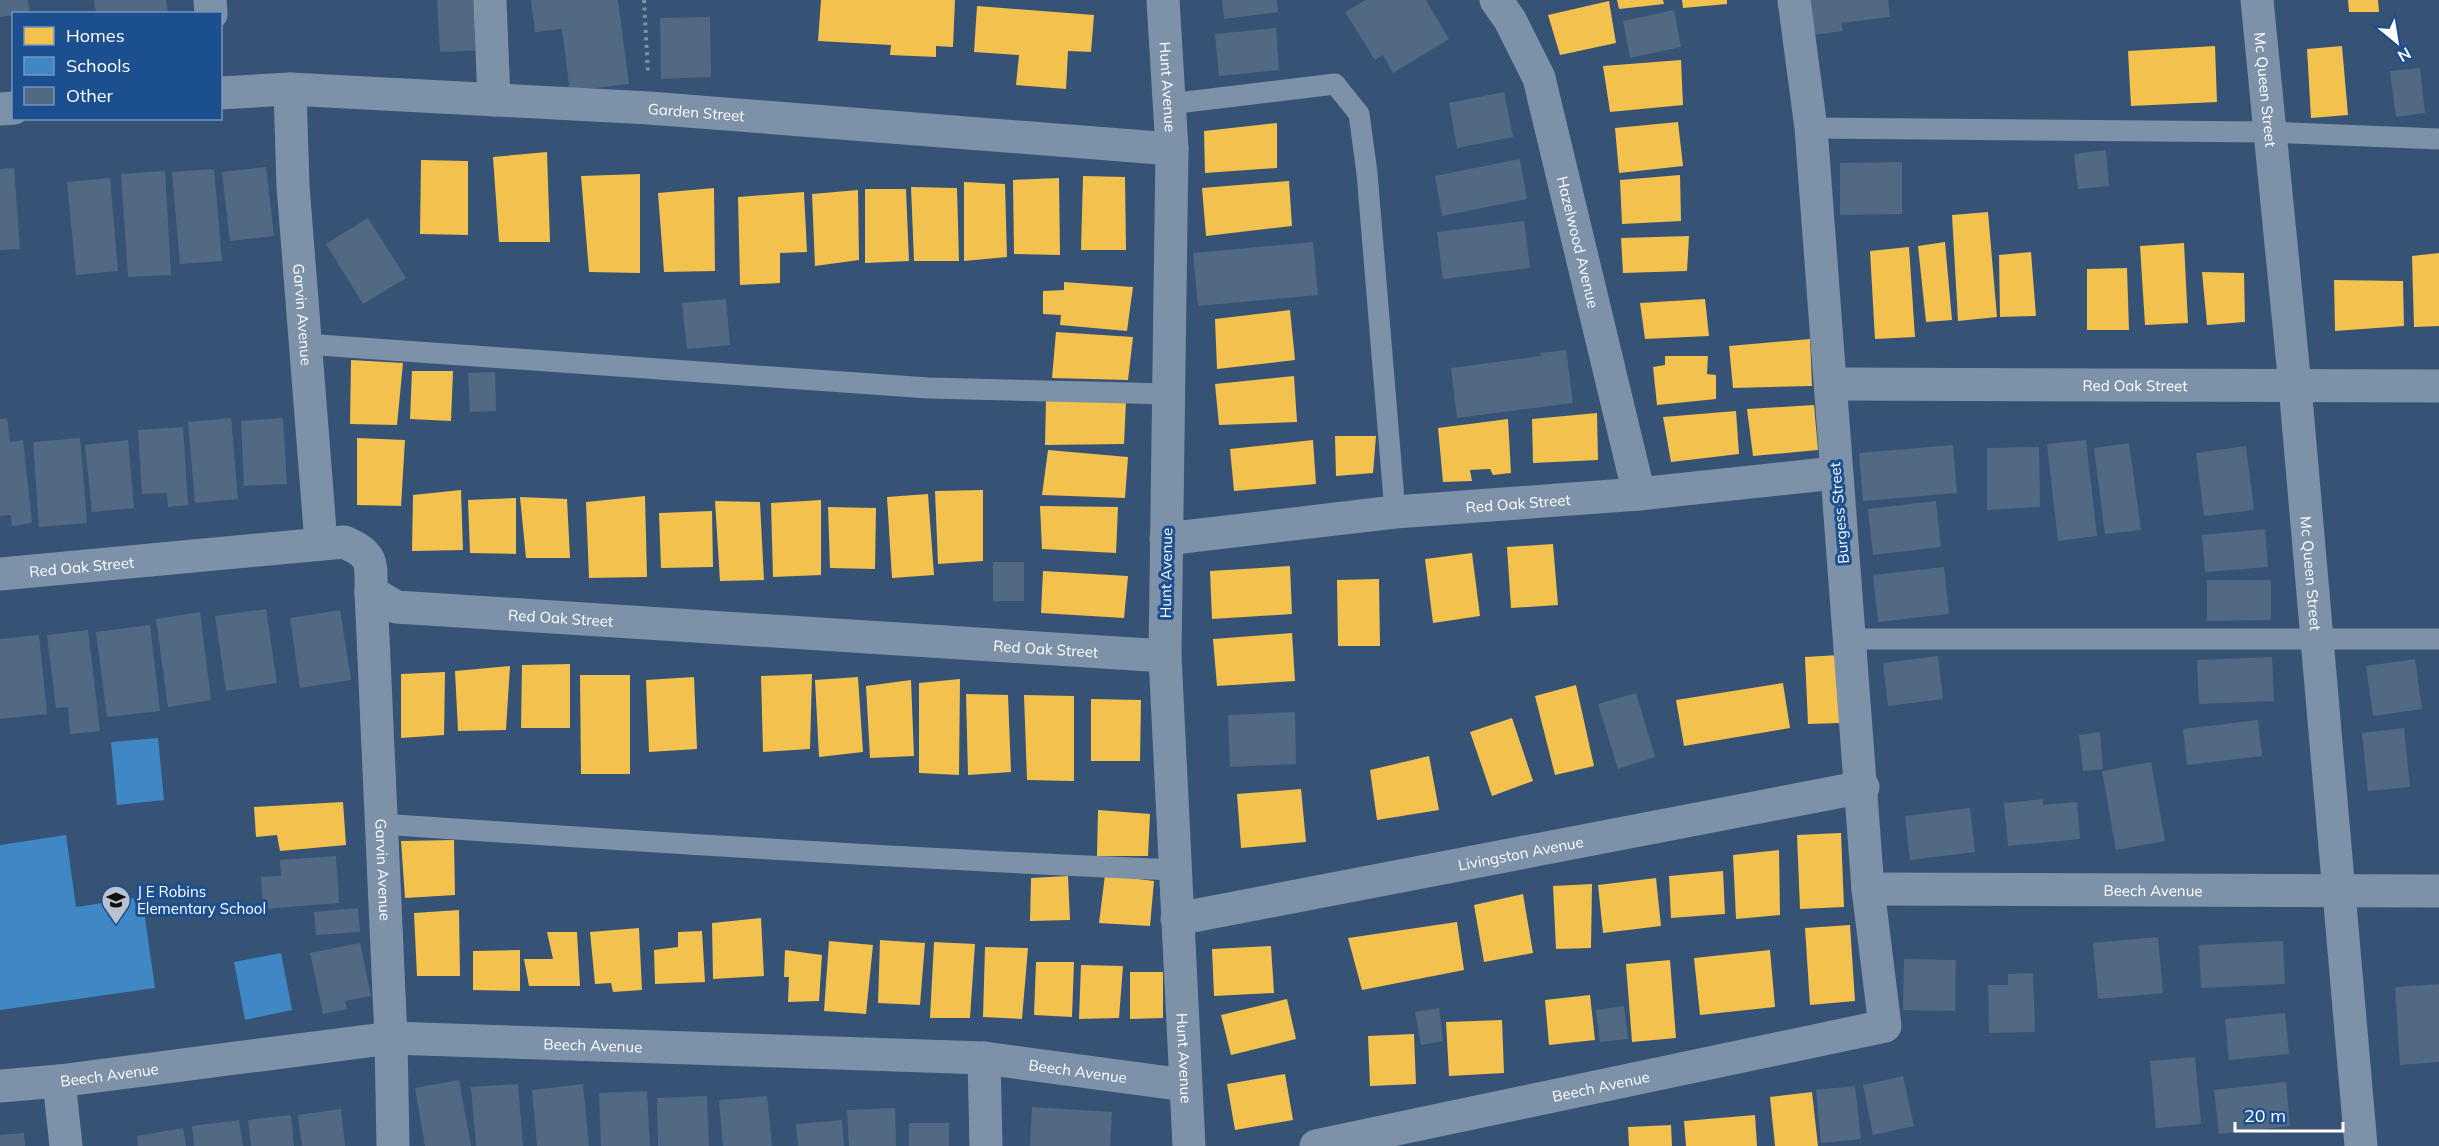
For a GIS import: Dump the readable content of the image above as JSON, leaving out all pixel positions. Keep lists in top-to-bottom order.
{
  "streets": {
    "street": [
      "Hunt Avenue",
      "Mc Queen Street",
      "Garden Street",
      "Hazelwood Avenue",
      "Garvin Avenue",
      "Red Oak Street",
      "Burgess Street",
      "Livingston Avenue",
      "Beech Avenue"
    ]
  },
  "crossings": [
    ["Hunt Avenue", "Garden Street"],
    ["Hunt Avenue", "Red Oak Street"],
    ["Hunt Avenue", "Livingston Avenue"],
    ["Hunt Avenue", "Beech Avenue"],
    ["Mc Queen Street", "Red Oak Street"],
    ["Mc Queen Street", "Beech Avenue"],
    ["Garden Street", "Garvin Avenue"],
    ["Hazelwood Avenue", "Red Oak Street"],
    ["Garvin Avenue", "Red Oak Street"],
    ["Garvin Avenue", "Beech Avenue"],
    ["Red Oak Street", "Burgess Street"],
    ["Burgess Street", "Livingston Avenue"],
    ["Burgess Street", "Beech Avenue"]
  ],
  "places": {
    "school or university": ["J E Robins Elementary School"]
  },
  "legend": ["Homes", "Schools", "Other"],
  "scale_bar": "20 m",
  "north": "bottom right"
}
